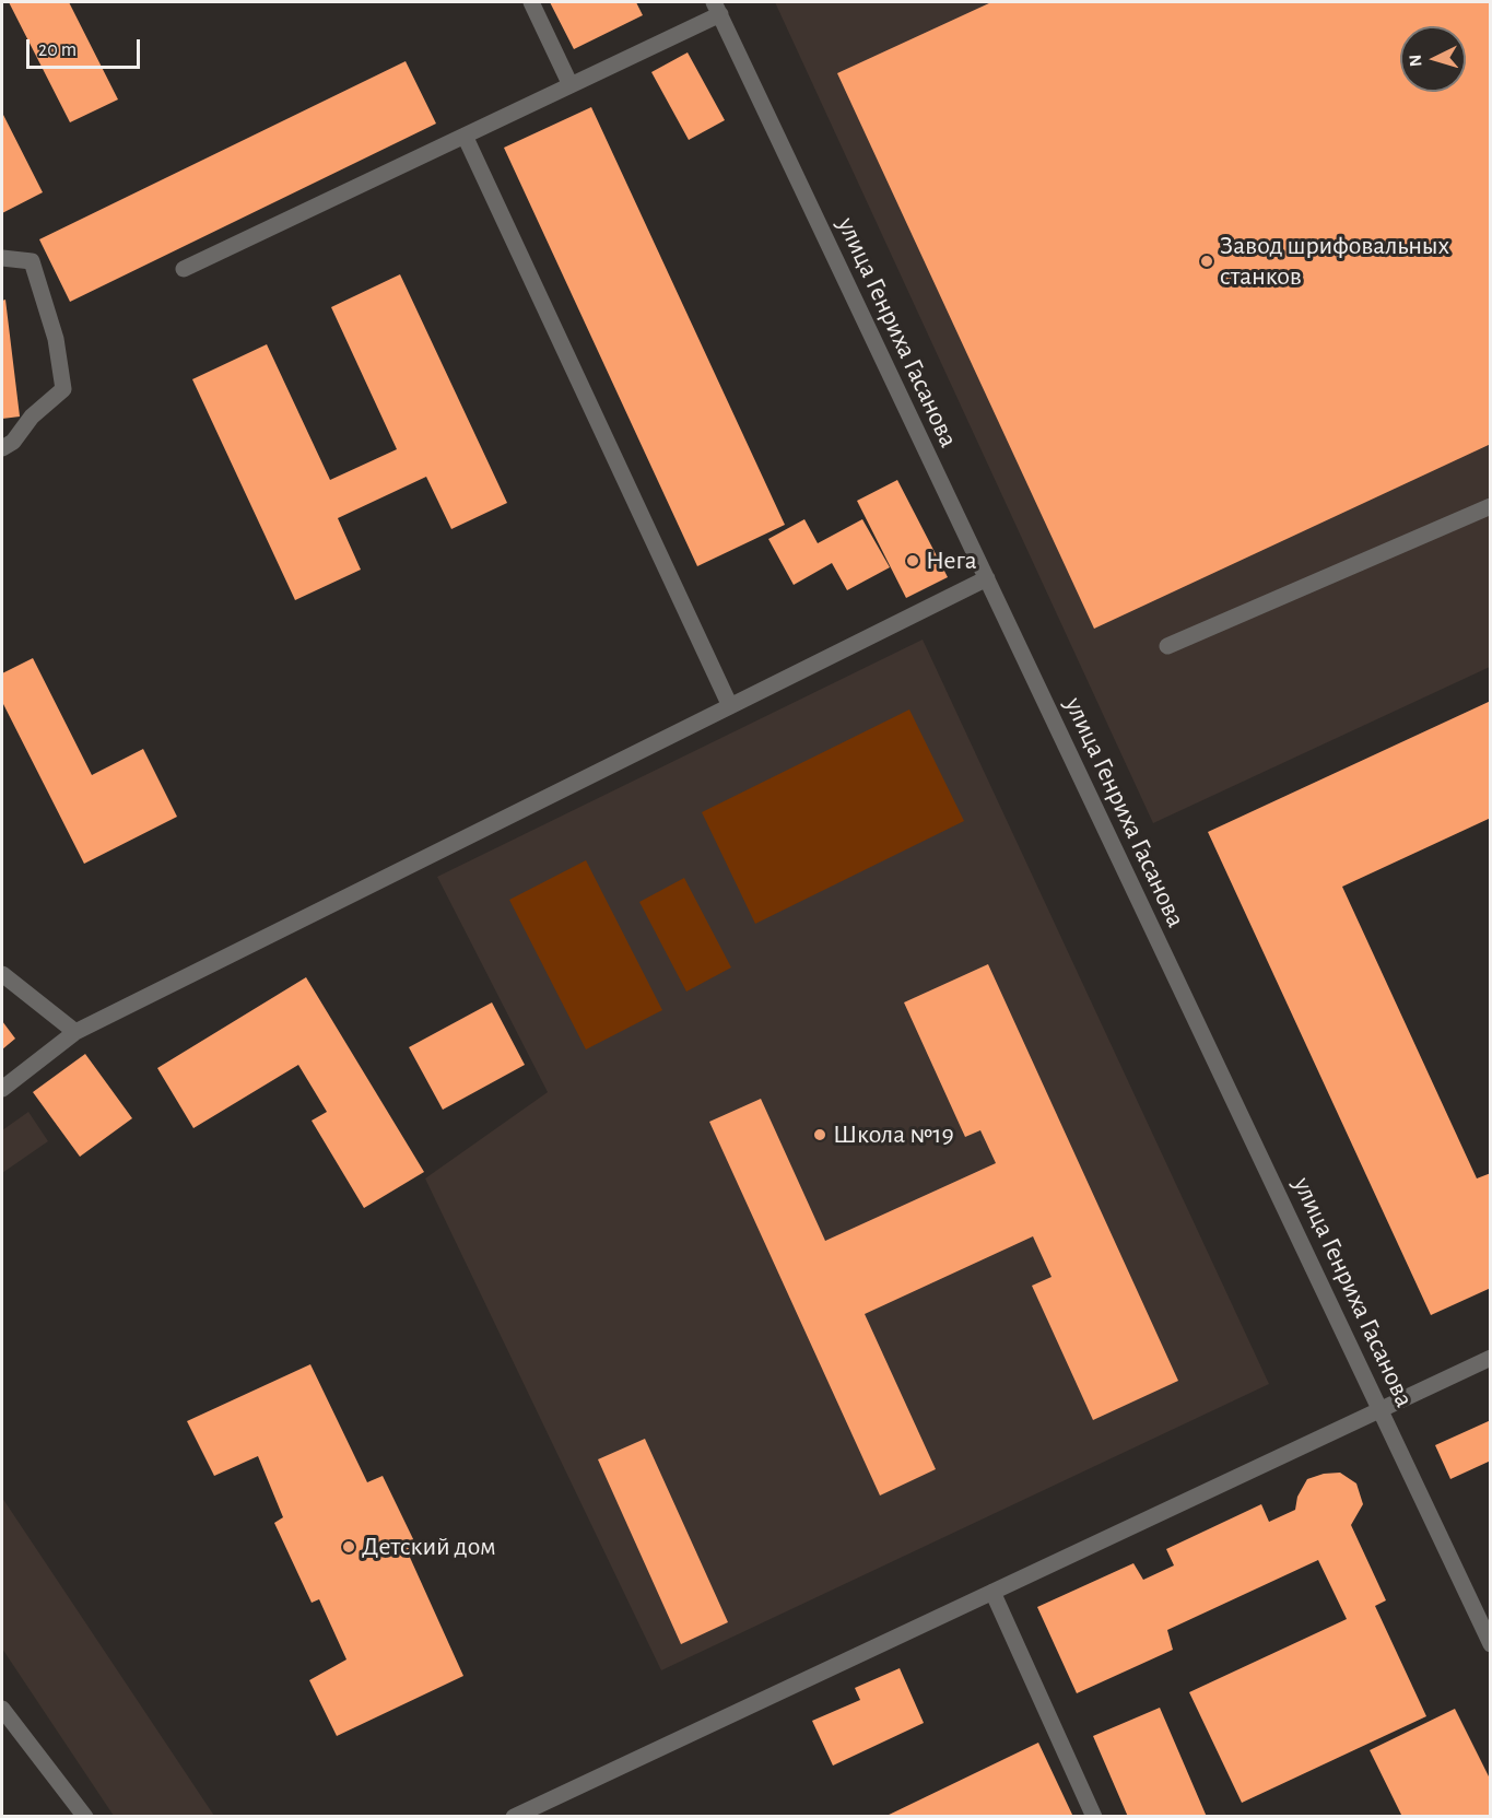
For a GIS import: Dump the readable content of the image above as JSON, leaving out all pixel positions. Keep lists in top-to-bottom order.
{
  "streets": {
    "street": ["улица Генриха Гасанова"]
  },
  "places": [
    "Завод шрифовальных станков",
    "Нега",
    "Школа №19",
    "Детский дом"
  ],
  "scale_bar": "20 m",
  "north": "left"
}
